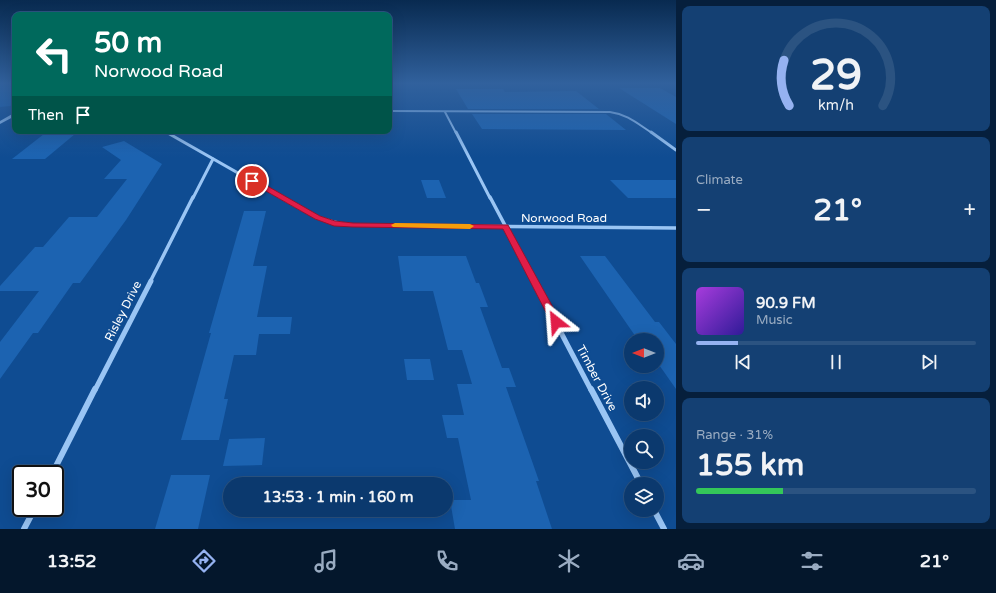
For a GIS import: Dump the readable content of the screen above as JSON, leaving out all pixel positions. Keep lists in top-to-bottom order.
{
  "streets": {
    "street": ["Norwood Road", "Risley Drive", "Timber Drive"]
  },
  "crossings": [
    ["Norwood Road", "Risley Drive"],
    ["Norwood Road", "Timber Drive"]
  ],
  "north": "left",
  "page": {
    "turn": ["50 m", "Norwood Road"],
    "then": "Then",
    "tile": [
      "Climate",
      ["Range · 31%", "155 km"]
    ],
    "heat": ["−", "21°", "+"],
    "song": ["90.9 FM", "Music"],
    "limit": "30",
    "trip": "13:53 · 1 min · 160 m",
    "tabs": ["13:52", "21°"],
    "gauge": ["29", "km/h"]
  }
}
